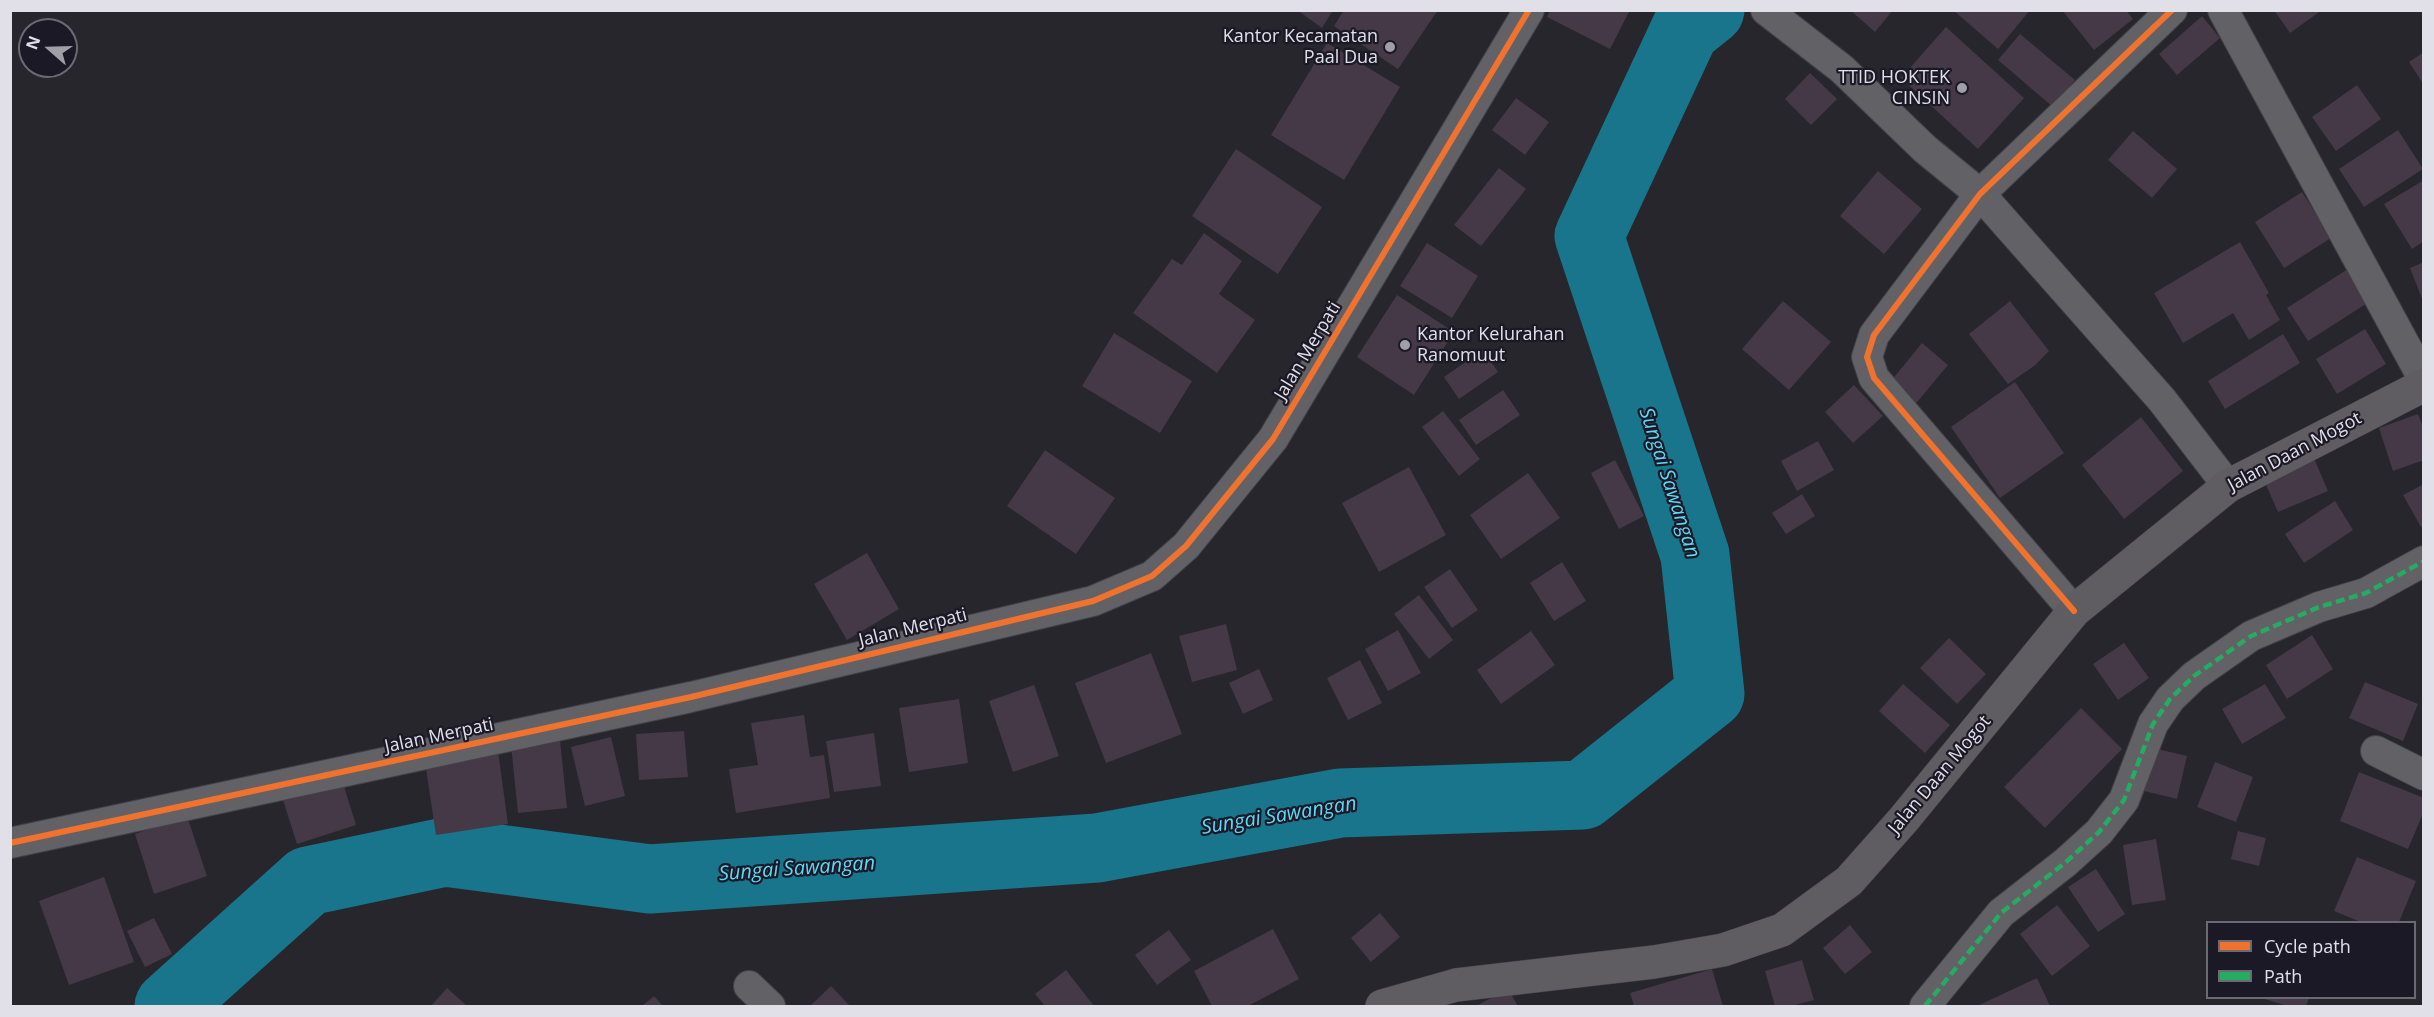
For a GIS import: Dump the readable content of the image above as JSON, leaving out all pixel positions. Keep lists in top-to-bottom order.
{
  "streets": {
    "main road": ["Jalan Daan Mogot"],
    "street": ["Jalan Merpati"]
  },
  "water": ["Sungai Sawangan"],
  "places": ["Kantor Kecamatan Paal Dua", "TTID HOKTEK CINSIN", "Kantor Kelurahan Ranomuut"],
  "legend": ["Cycle path", "Path"],
  "north": "left"
}
